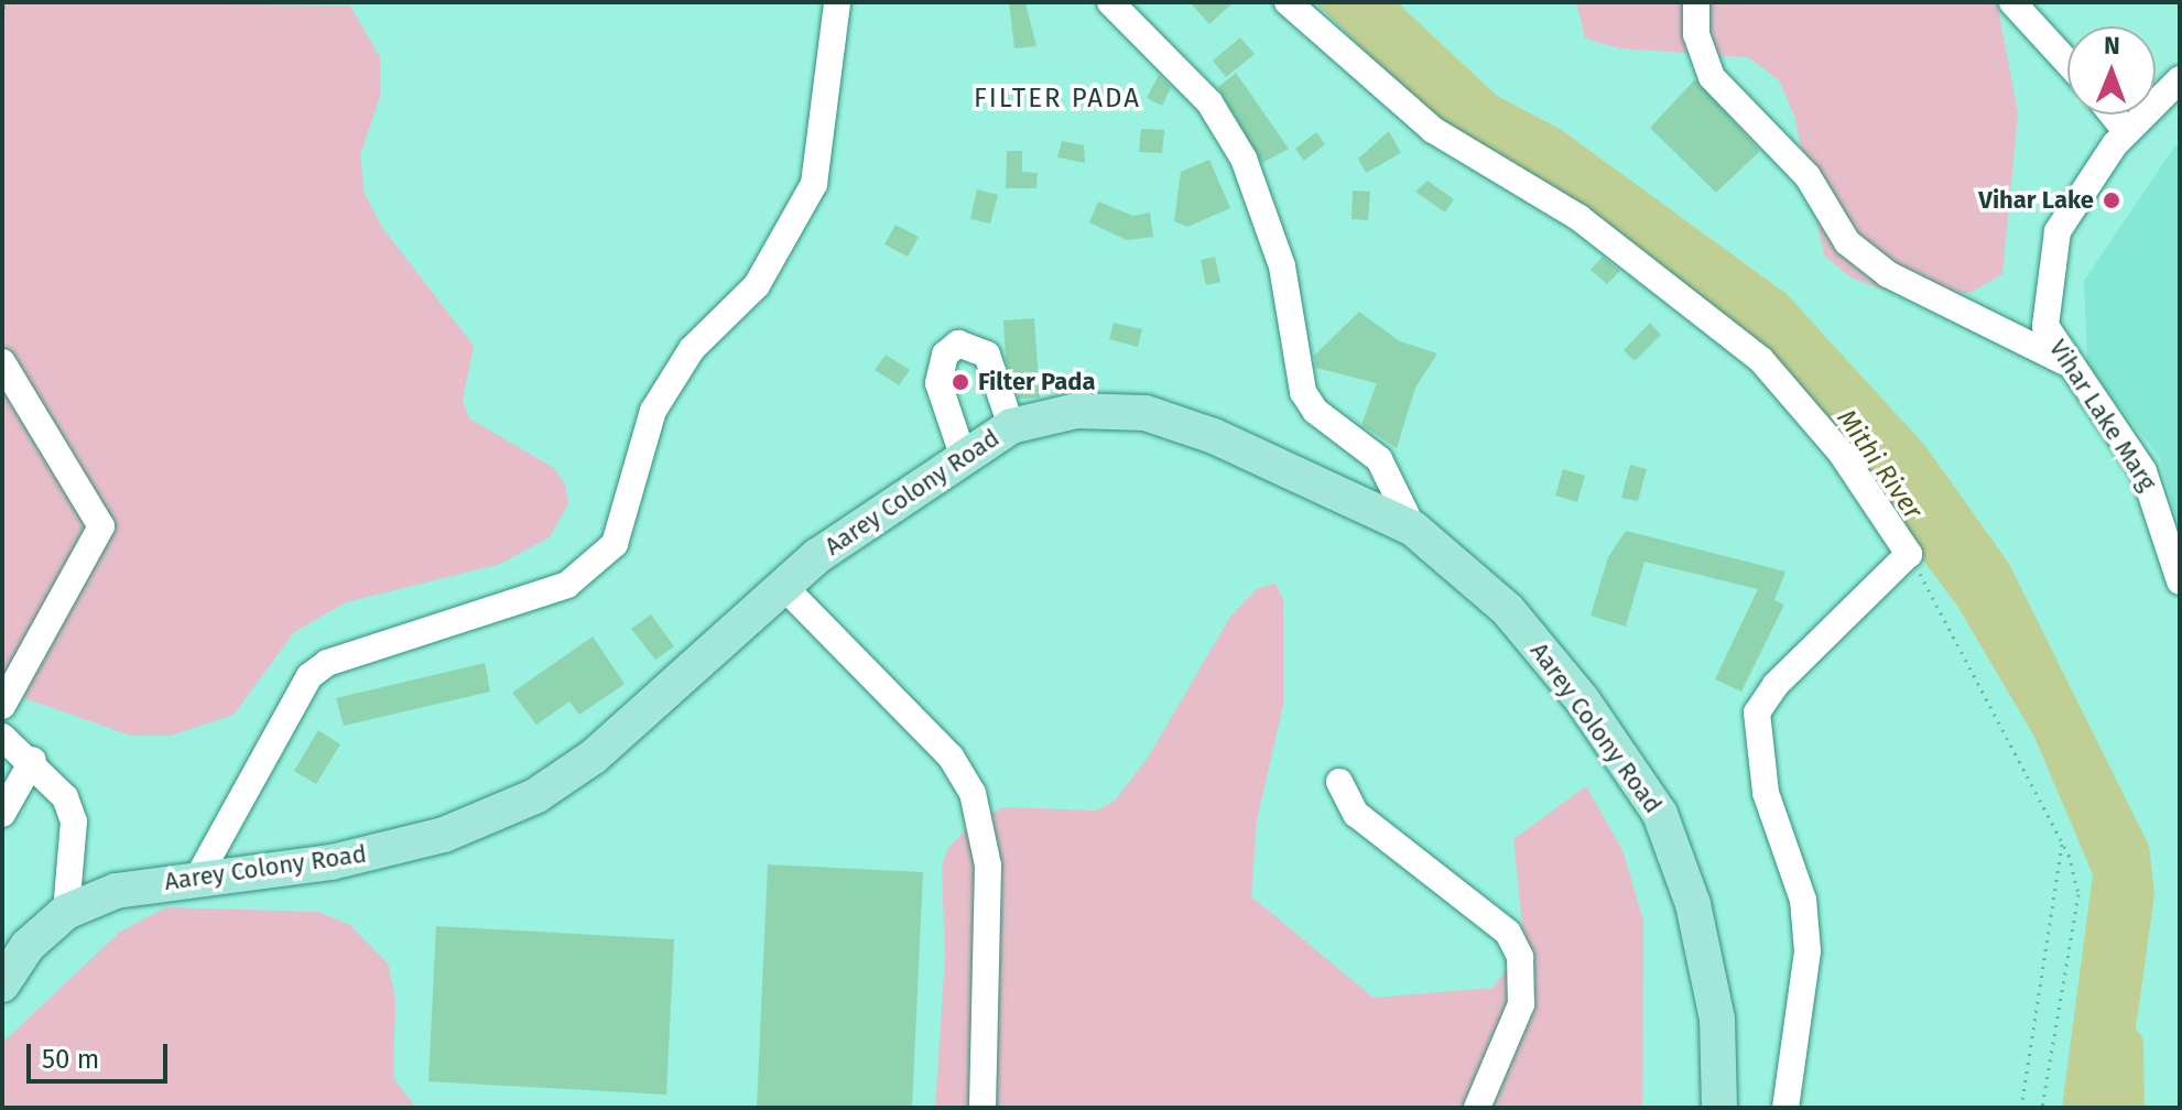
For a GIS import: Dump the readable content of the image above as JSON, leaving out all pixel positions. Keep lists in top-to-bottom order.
{
  "streets": {
    "main road": ["Aarey Colony Road"],
    "street": ["Vihar Lake Marg"]
  },
  "districts": ["FILTER PADA"],
  "water": ["Mithi River"],
  "places": ["Vihar Lake", "Filter Pada"],
  "scale_bar": "50 m",
  "north": "top"
}
